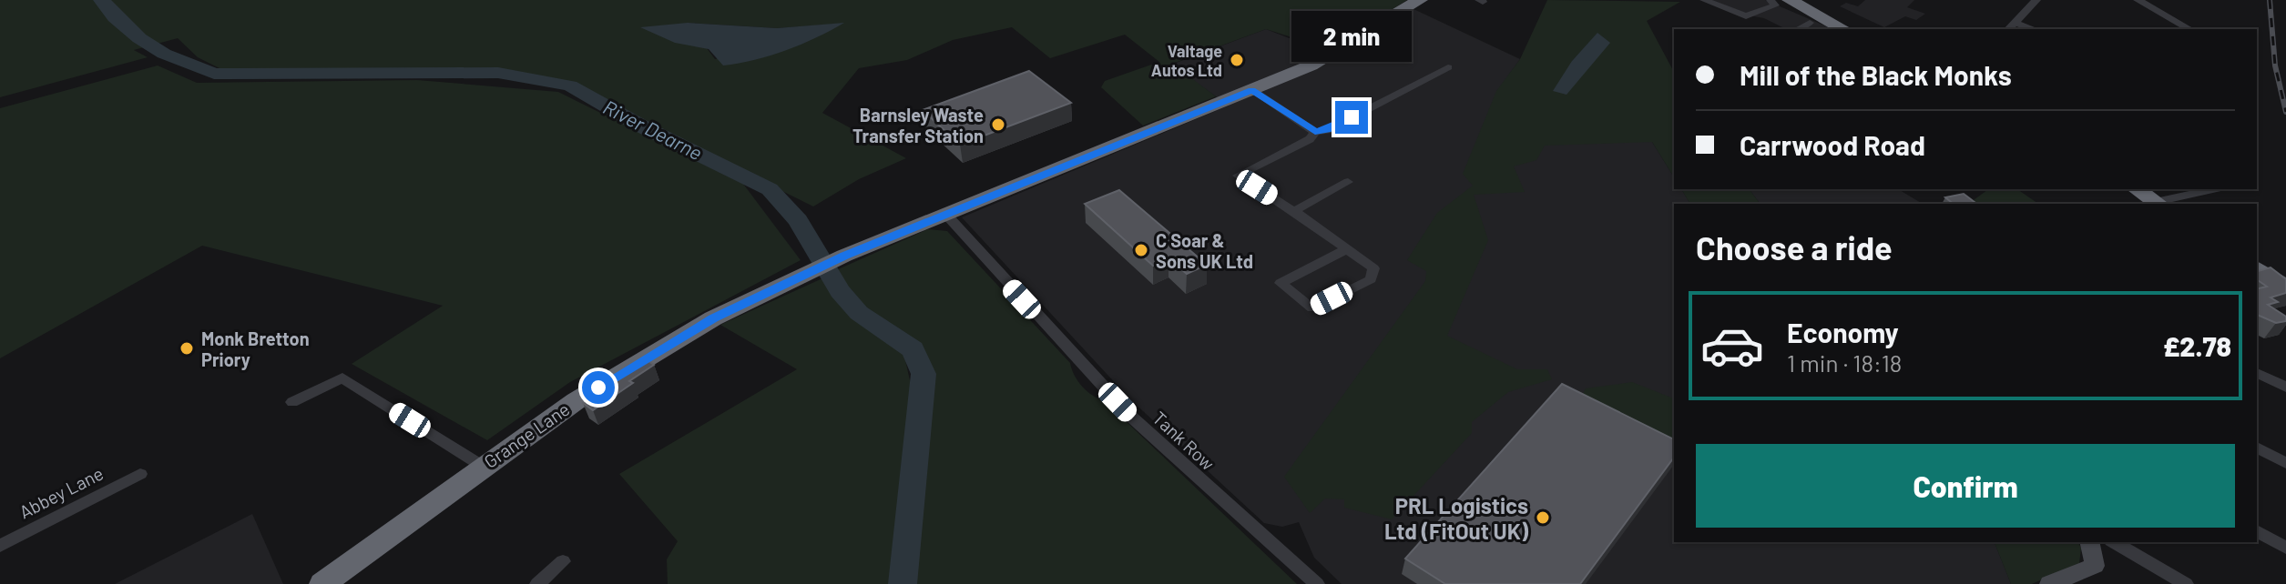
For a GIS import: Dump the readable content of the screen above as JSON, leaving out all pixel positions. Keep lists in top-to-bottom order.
{
  "streets": {
    "highway": ["Grange Lane"],
    "street": ["Tank Row", "Abbey Lane"]
  },
  "crossings": [
    ["Grange Lane", "Tank Row"]
  ],
  "water": ["River Dearne"],
  "places": [
    "Valtage Autos Ltd",
    "Barnsley Waste Transfer Station",
    "C Soar & Sons UK Ltd",
    "Monk Bretton Priory",
    "PRL Logistics Ltd (FitOut UK)"
  ],
  "page": {
    "bubble": "2 min",
    "banner": ["Mill of the Black Monks", "Carrwood Road"],
    "heading": "Choose a ride",
    "list": [
      {
        "name": "Economy",
        "note": "1 min · 18:18",
        "value": "£2.78"
      }
    ],
    "buttons": "Confirm"
  }
}
